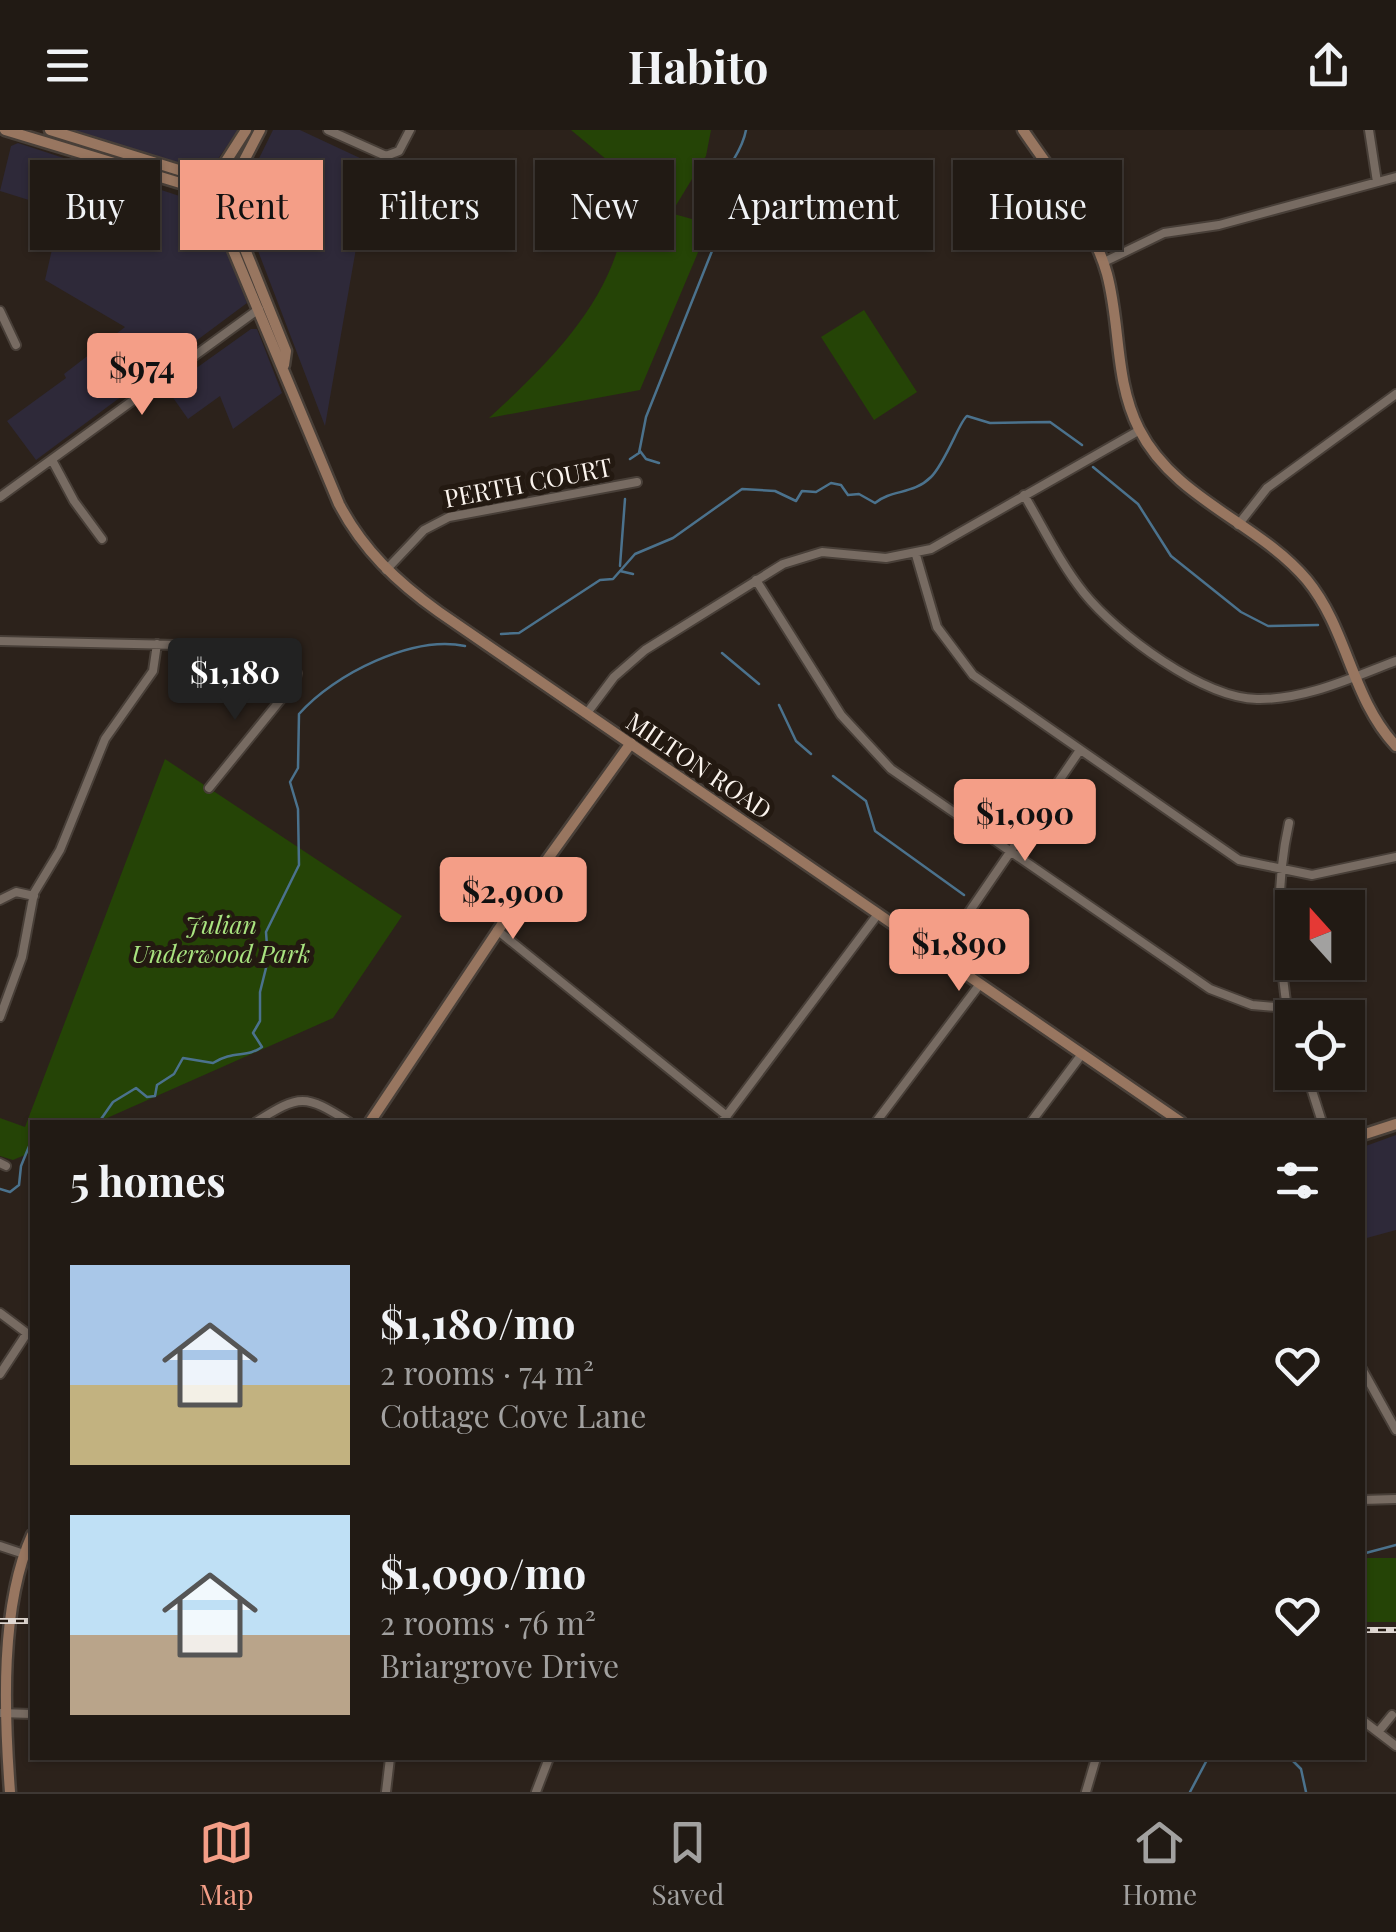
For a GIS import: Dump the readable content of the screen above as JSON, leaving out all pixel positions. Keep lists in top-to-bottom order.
{
  "streets": {
    "street": ["PERTH COURT", "MILTON ROAD"]
  },
  "crossings": [
    ["PERTH COURT", "MILTON ROAD"]
  ],
  "parks": ["Julian Underwood Park"],
  "north": "top",
  "page": {
    "header": "Habito",
    "chip": [
      "Buy",
      "Rent",
      "Filters",
      "New",
      "Apartment",
      "House"
    ],
    "price": [
      "$974",
      "$1,180",
      "$1,090",
      "$2,900",
      "$1,890"
    ],
    "heading": "5 homes",
    "list": [
      {
        "name": "$1,180/mo",
        "note": "2 rooms · 74 m² · Cottage Cove Lane"
      },
      {
        "name": "$1,090/mo",
        "note": "2 rooms · 76 m² · Briargrove Drive"
      }
    ],
    "tabs": ["Map", "Saved", "Home"]
  }
}
